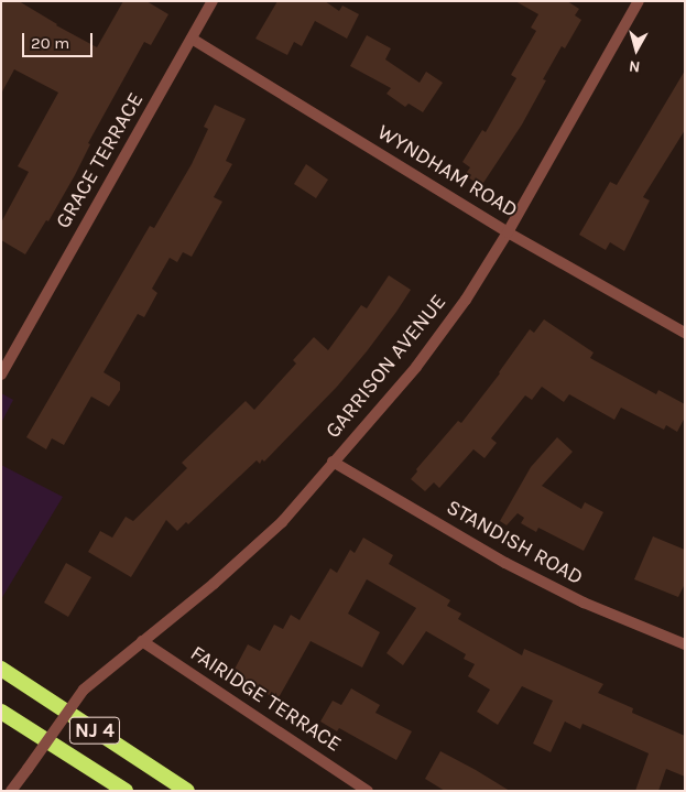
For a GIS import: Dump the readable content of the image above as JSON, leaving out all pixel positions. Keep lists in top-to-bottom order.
{
  "streets": {
    "highway": ["NJ 4"],
    "street": [
      "GRACE TERRACE",
      "WYNDHAM ROAD",
      "GARRISON AVENUE",
      "STANDISH ROAD",
      "FAIRIDGE TERRACE"
    ]
  },
  "crossings": [
    ["GRACE TERRACE", "WYNDHAM ROAD"],
    ["WYNDHAM ROAD", "GARRISON AVENUE"],
    ["GARRISON AVENUE", "STANDISH ROAD"],
    ["GARRISON AVENUE", "FAIRIDGE TERRACE"]
  ],
  "scale_bar": "20 m",
  "north": "bottom"
}
